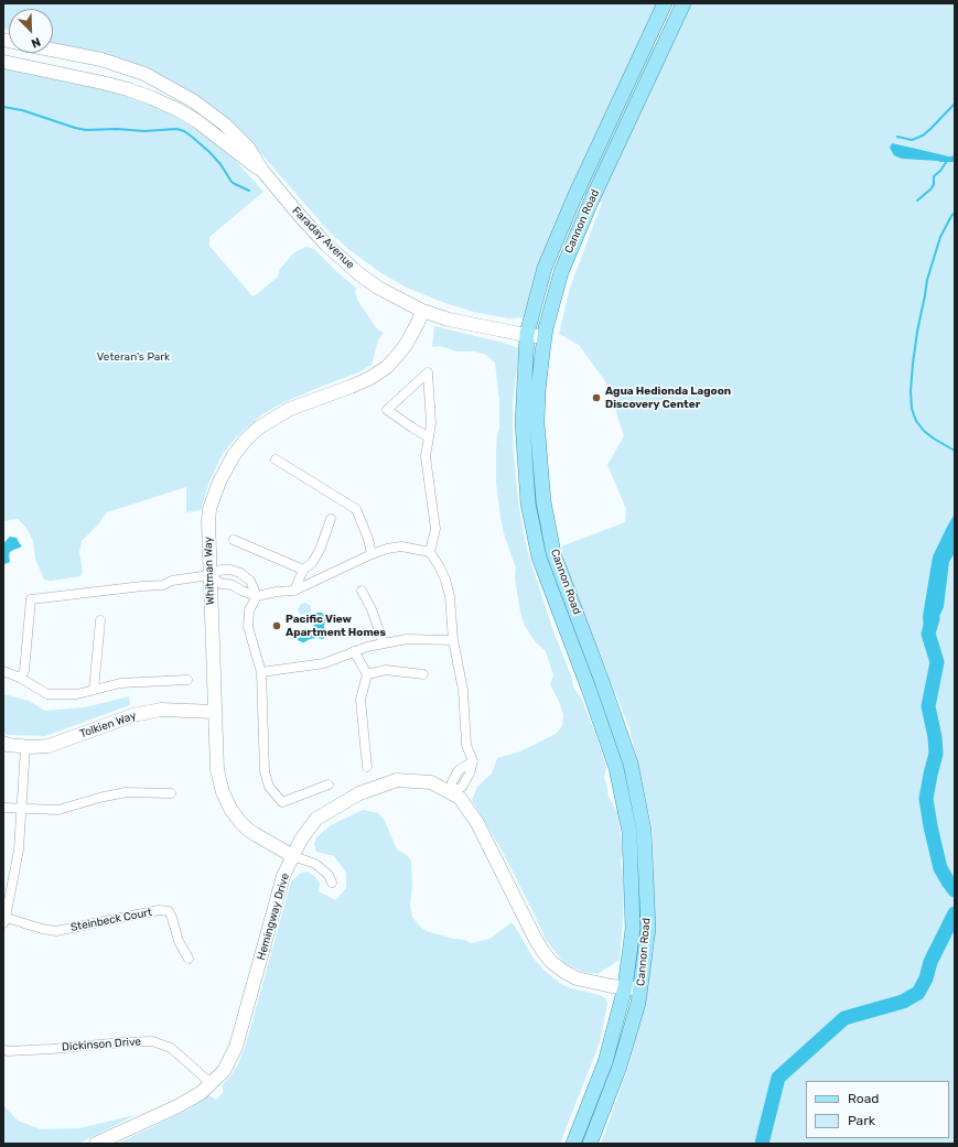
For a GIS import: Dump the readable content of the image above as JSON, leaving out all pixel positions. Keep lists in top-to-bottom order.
{
  "streets": {
    "main road": ["Cannon Road"],
    "street": [
      "Faraday Avenue",
      "Whitman Way",
      "Tolkien Way",
      "Hemingway Drive",
      "Steinbeck Court",
      "Dickinson Drive"
    ]
  },
  "crossings": [
    ["Cannon Road", "Faraday Avenue"],
    ["Cannon Road", "Hemingway Drive"],
    ["Faraday Avenue", "Whitman Way"],
    ["Whitman Way", "Tolkien Way"],
    ["Whitman Way", "Hemingway Drive"],
    ["Hemingway Drive", "Dickinson Drive"]
  ],
  "parks": ["Veteran's Park"],
  "places": ["Agua Hedionda Lagoon Discovery Center", "Pacific View Apartment Homes"],
  "legend": ["Road", "Park"],
  "north": "bottom right"
}
